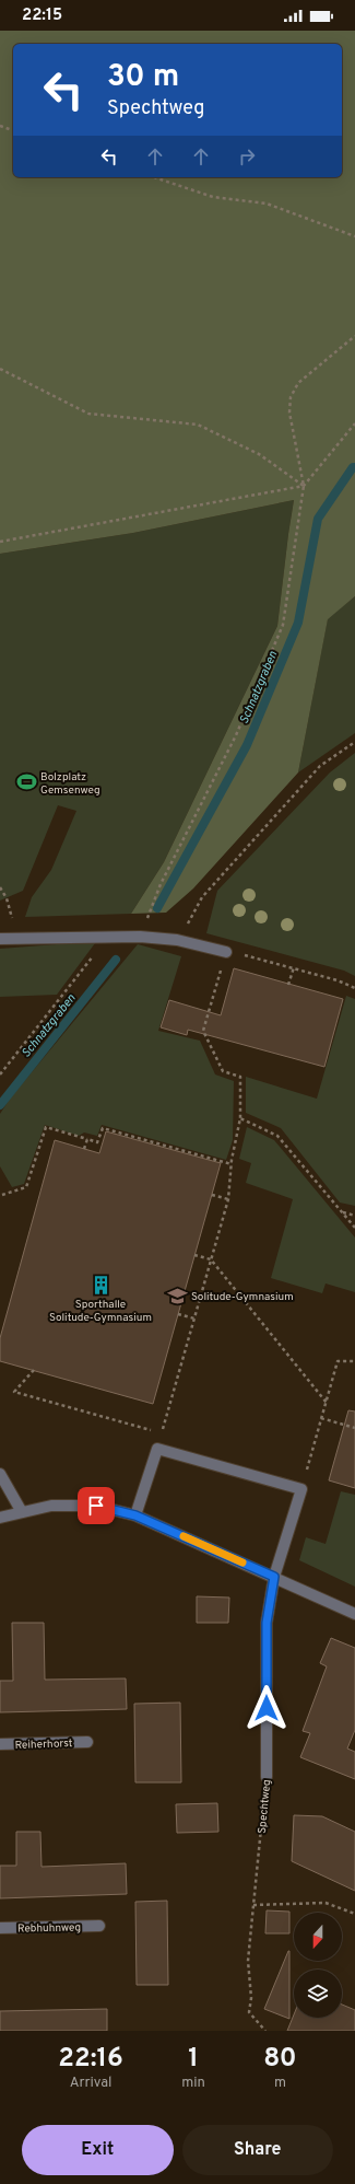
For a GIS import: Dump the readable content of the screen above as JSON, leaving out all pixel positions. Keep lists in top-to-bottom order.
{
  "streets": {
    "street": ["Reiherhorst", "Spechtweg", "Rebhuhnweg"]
  },
  "water": ["Schnatzgraben"],
  "places": {
    "sports": ["Bolzplatz Gemsenweg"],
    "building": ["Sporthalle Solitude-Gymnasium"],
    "school or university": ["Solitude-Gymnasium"]
  },
  "north": "bottom",
  "page": {
    "status": "22:15",
    "turn": ["30 m", "Spechtweg"],
    "eta": [
      "22:16",
      "Arrival",
      "1",
      "min",
      "80",
      "m"
    ],
    "buttons": ["Exit", "Share"]
  }
}
